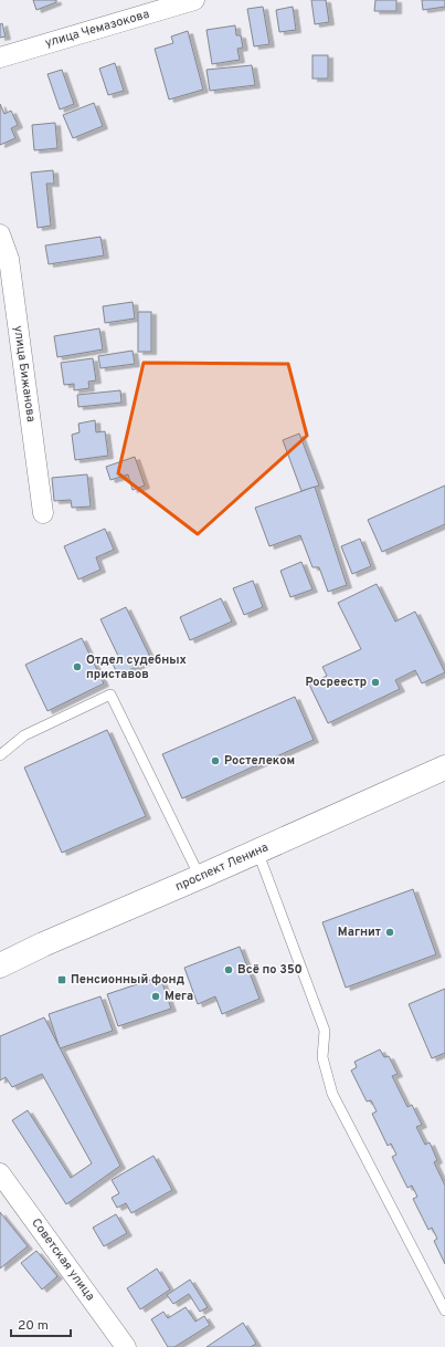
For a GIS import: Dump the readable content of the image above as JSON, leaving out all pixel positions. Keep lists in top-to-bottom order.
{
  "streets": {
    "main road": ["проспект Ленина"],
    "street": ["улица Чемазокова", "улица Бижанова", "Советская улица"]
  },
  "places": {
    "other": [
      "Отдел судебных приставов",
      "Росреестр",
      "Ростелеком",
      "Магнит",
      "Всё по 350",
      "Мега"
    ],
    "transit": ["Пенсионный фонд"]
  },
  "scale_bar": "20 m"
}
